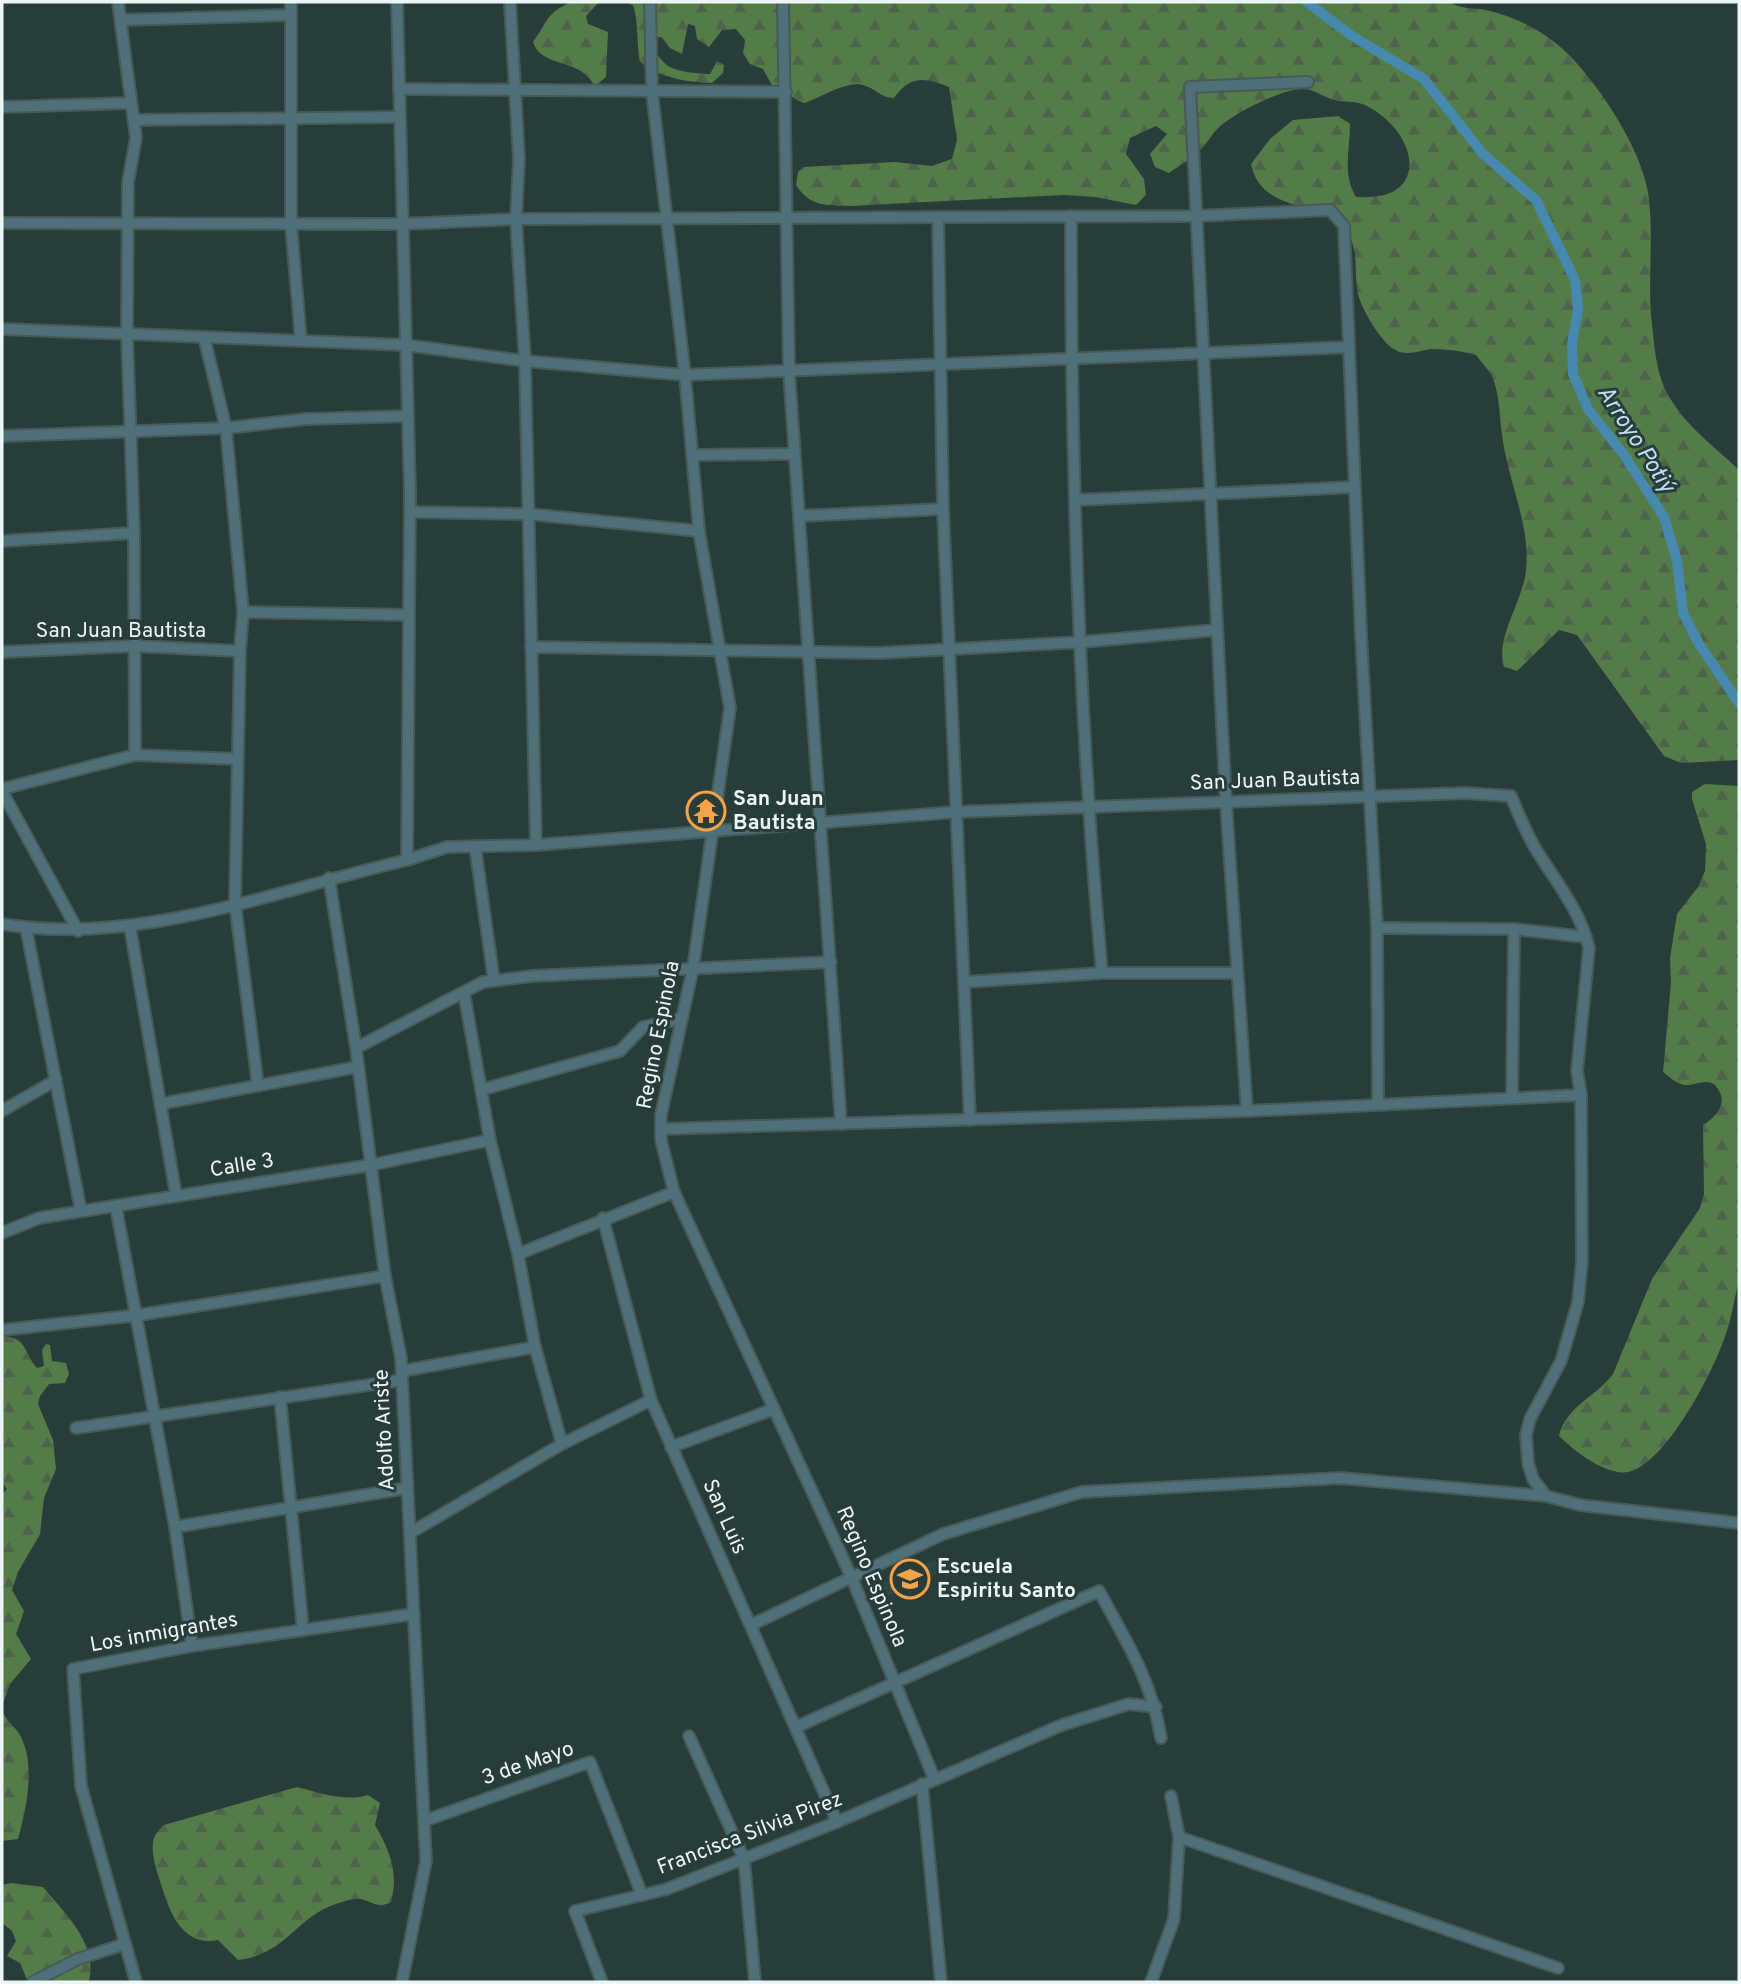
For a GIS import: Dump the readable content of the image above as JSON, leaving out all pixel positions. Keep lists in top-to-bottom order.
{
  "streets": {
    "street": [
      "San Juan Bautista",
      "Regino Espinola",
      "Calle 3",
      "Adolfo Ariste",
      "San Luis",
      "Los inmigrantes",
      "3 de Mayo",
      "Francisca Silvia Pirez"
    ]
  },
  "crossings": [
    ["San Juan Bautista", "Regino Espinola"],
    ["San Juan Bautista", "Adolfo Ariste"],
    ["Regino Espinola", "Francisca Silvia Pirez"],
    ["Calle 3", "Adolfo Ariste"],
    ["Adolfo Ariste", "Los inmigrantes"],
    ["Adolfo Ariste", "3 de Mayo"],
    ["San Luis", "Francisca Silvia Pirez"],
    ["3 de Mayo", "Francisca Silvia Pirez"]
  ],
  "water": ["Arroyo Poti´y"],
  "places": {
    "temple": ["San Juan Bautista"],
    "school or university": ["Escuela Espiritu Santo"]
  }
}
